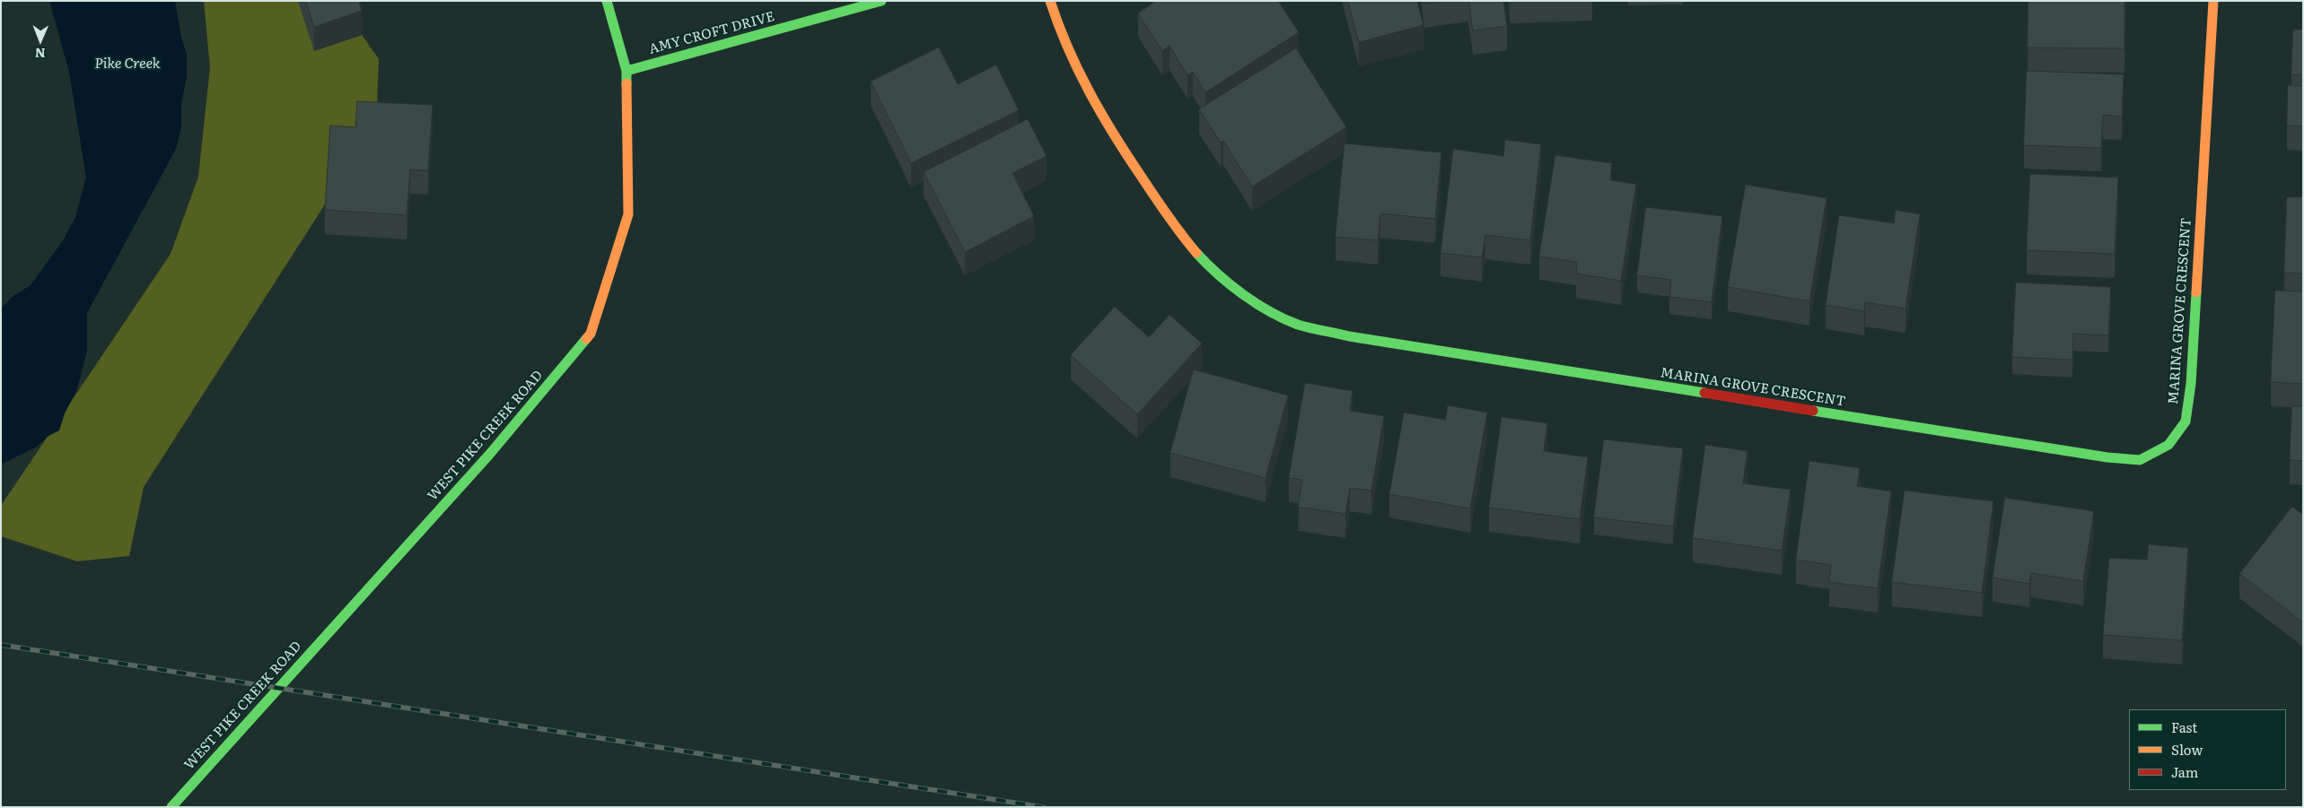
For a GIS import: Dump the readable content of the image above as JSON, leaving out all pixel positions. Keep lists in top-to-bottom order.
{
  "streets": {
    "street": ["AMY CROFT DRIVE", "MARINA GROVE CRESCENT", "WEST PIKE CREEK ROAD"]
  },
  "crossings": [
    ["AMY CROFT DRIVE", "WEST PIKE CREEK ROAD"]
  ],
  "water": ["Pike Creek"],
  "legend": ["Fast", "Slow", "Jam"],
  "north": "bottom"
}
